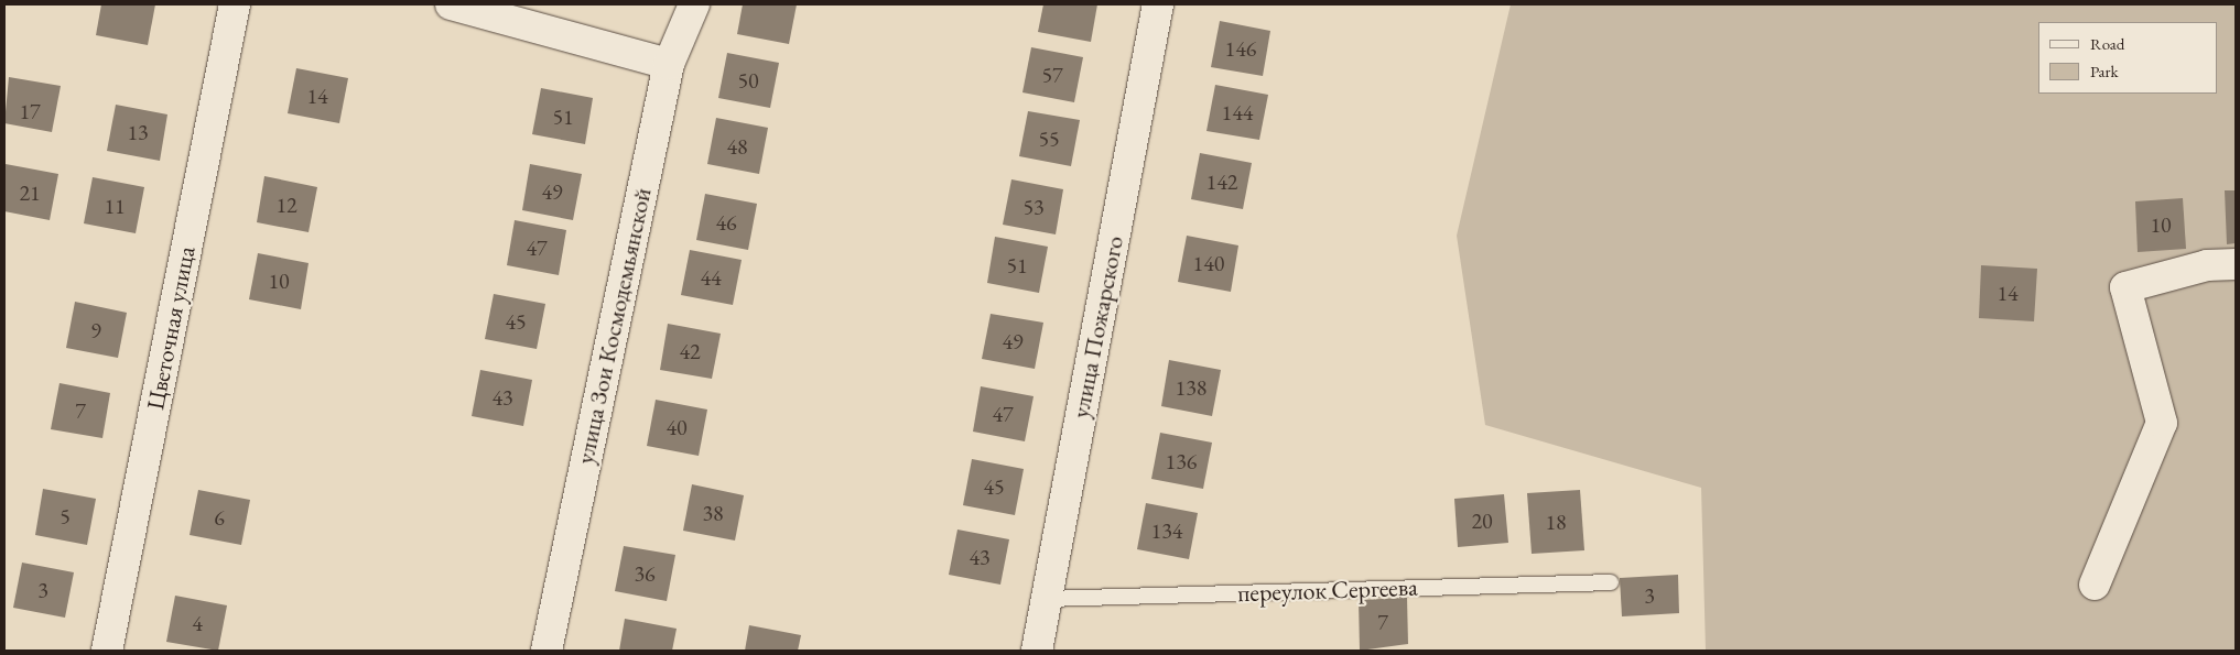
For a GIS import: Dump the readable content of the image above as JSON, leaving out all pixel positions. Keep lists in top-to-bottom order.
{
  "streets": {
    "street": ["улица Зои Космодемьянской", "улица Пожарского", "Цветочная улица"],
    "lane": ["переулок Сергеева"]
  },
  "crossings": [
    ["улица Пожарского", "переулок Сергеева"]
  ],
  "house_numbers": [
    "146",
    "57",
    "50",
    "14",
    "17",
    "144",
    "51",
    "13",
    "55",
    "48",
    "142",
    "49",
    "21",
    "12",
    "11",
    "53",
    "46",
    "10",
    "47",
    "140",
    "51",
    "44",
    "10",
    "14",
    "45",
    "9",
    "49",
    "42",
    "138",
    "43",
    "7",
    "47",
    "40",
    "136",
    "45",
    "38",
    "5",
    "6",
    "20",
    "18",
    "134",
    "43",
    "36",
    "3",
    "3",
    "7",
    "4"
  ],
  "legend": ["Road", "Park"]
}
